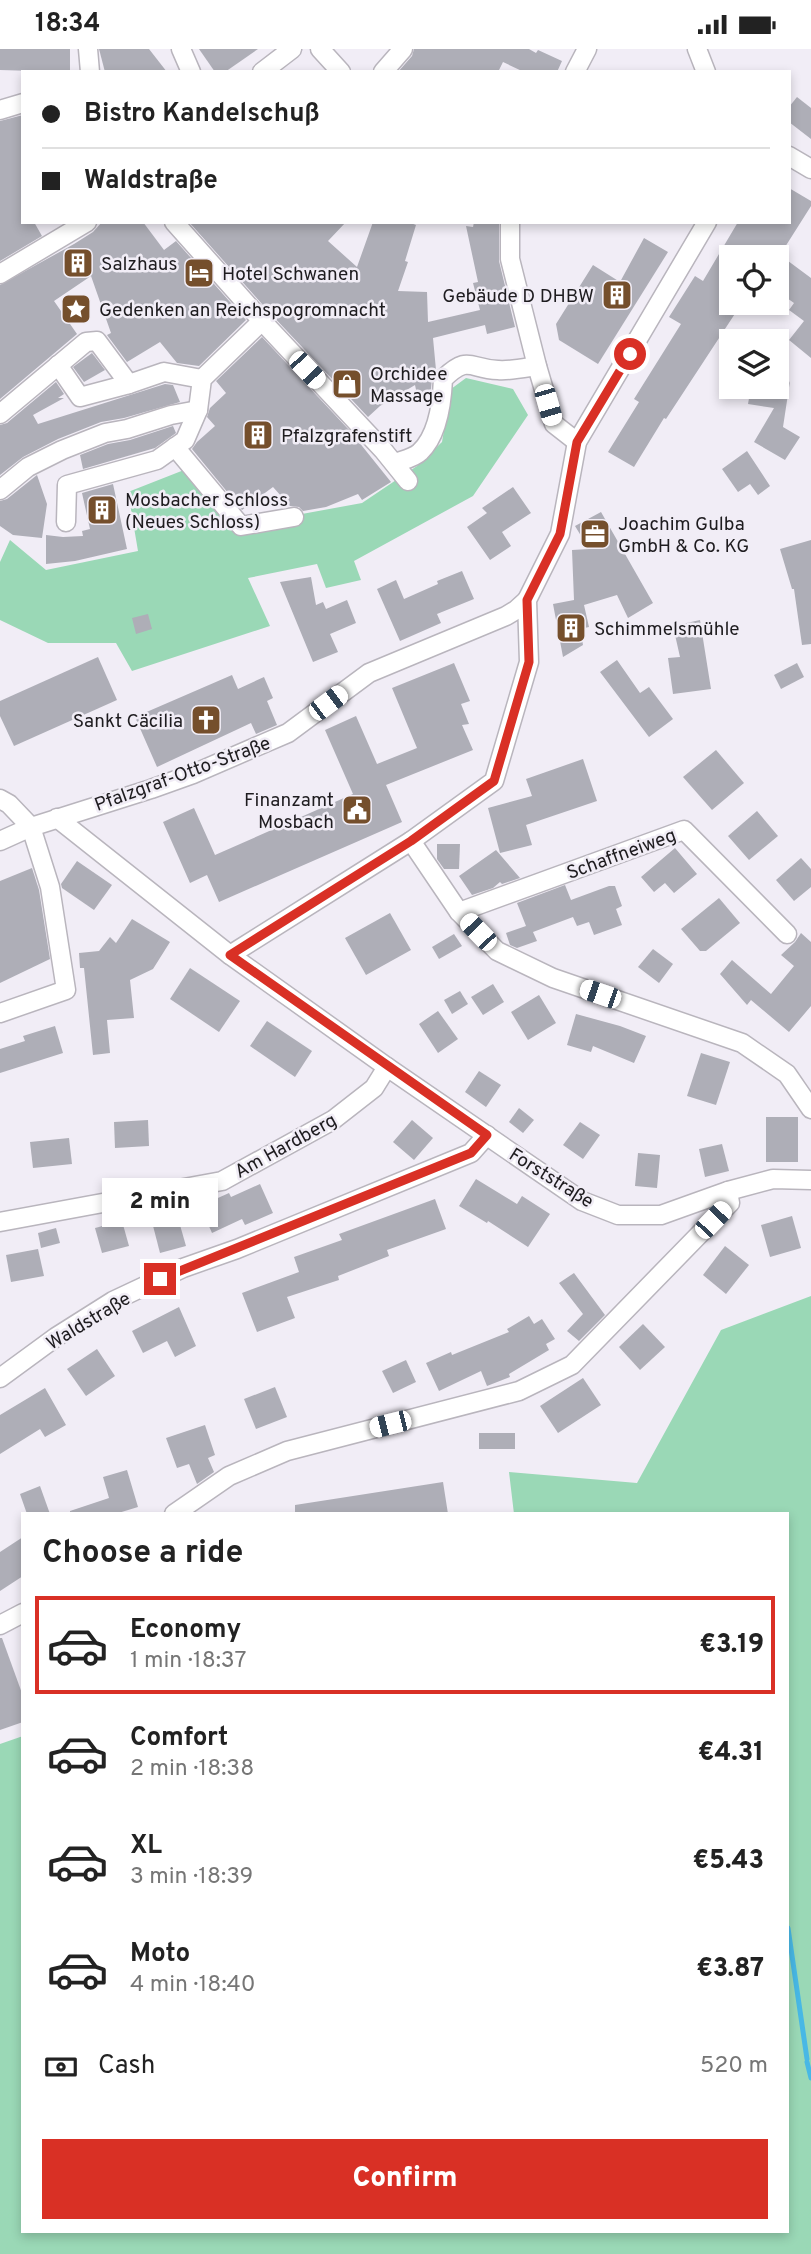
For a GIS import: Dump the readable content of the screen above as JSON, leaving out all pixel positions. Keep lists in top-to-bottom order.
{
  "streets": {
    "street": [
      "Pfalzgraf-Otto-Straße",
      "Schaffneiweg",
      "Am Hardberg",
      "Forststraße",
      "Waldstraße"
    ]
  },
  "crossings": [
    ["Pfalzgraf-Otto-Straße", "Forststraße"],
    ["Am Hardberg", "Forststraße"],
    ["Forststraße", "Waldstraße"]
  ],
  "places": {
    "building": [
      "Salzhaus",
      "Gebäude D DHBW",
      "Pfalzgrafenstift",
      "Mosbacher Schloss (Neues Schloss)",
      "Schimmelsmühle"
    ],
    "hotel": ["Hotel Schwanen"],
    "place": ["Gedenken an Reichspogromnacht"],
    "shop": ["Orchidee Massage"],
    "office": ["Joachim Gulba GmbH & Co. KG"],
    "church": ["Sankt Cäcilia"],
    "public building": ["Finanzamt Mosbach"]
  },
  "page": {
    "status": "18:34",
    "banner": ["Bistro Kandelschuß", "Waldstraße"],
    "bubble": "2 min",
    "heading": "Choose a ride",
    "list": [
      {
        "name": "Economy",
        "note": "1 min · 18:37",
        "value": "€3.19"
      },
      {
        "name": "Comfort",
        "note": "2 min · 18:38",
        "value": "€4.31"
      },
      {
        "name": "XL",
        "note": "3 min · 18:39",
        "value": "€5.43"
      },
      {
        "name": "Moto",
        "note": "4 min · 18:40",
        "value": "€3.87"
      }
    ],
    "pay": ["Cash", "520 m"],
    "buttons": "Confirm"
  }
}
